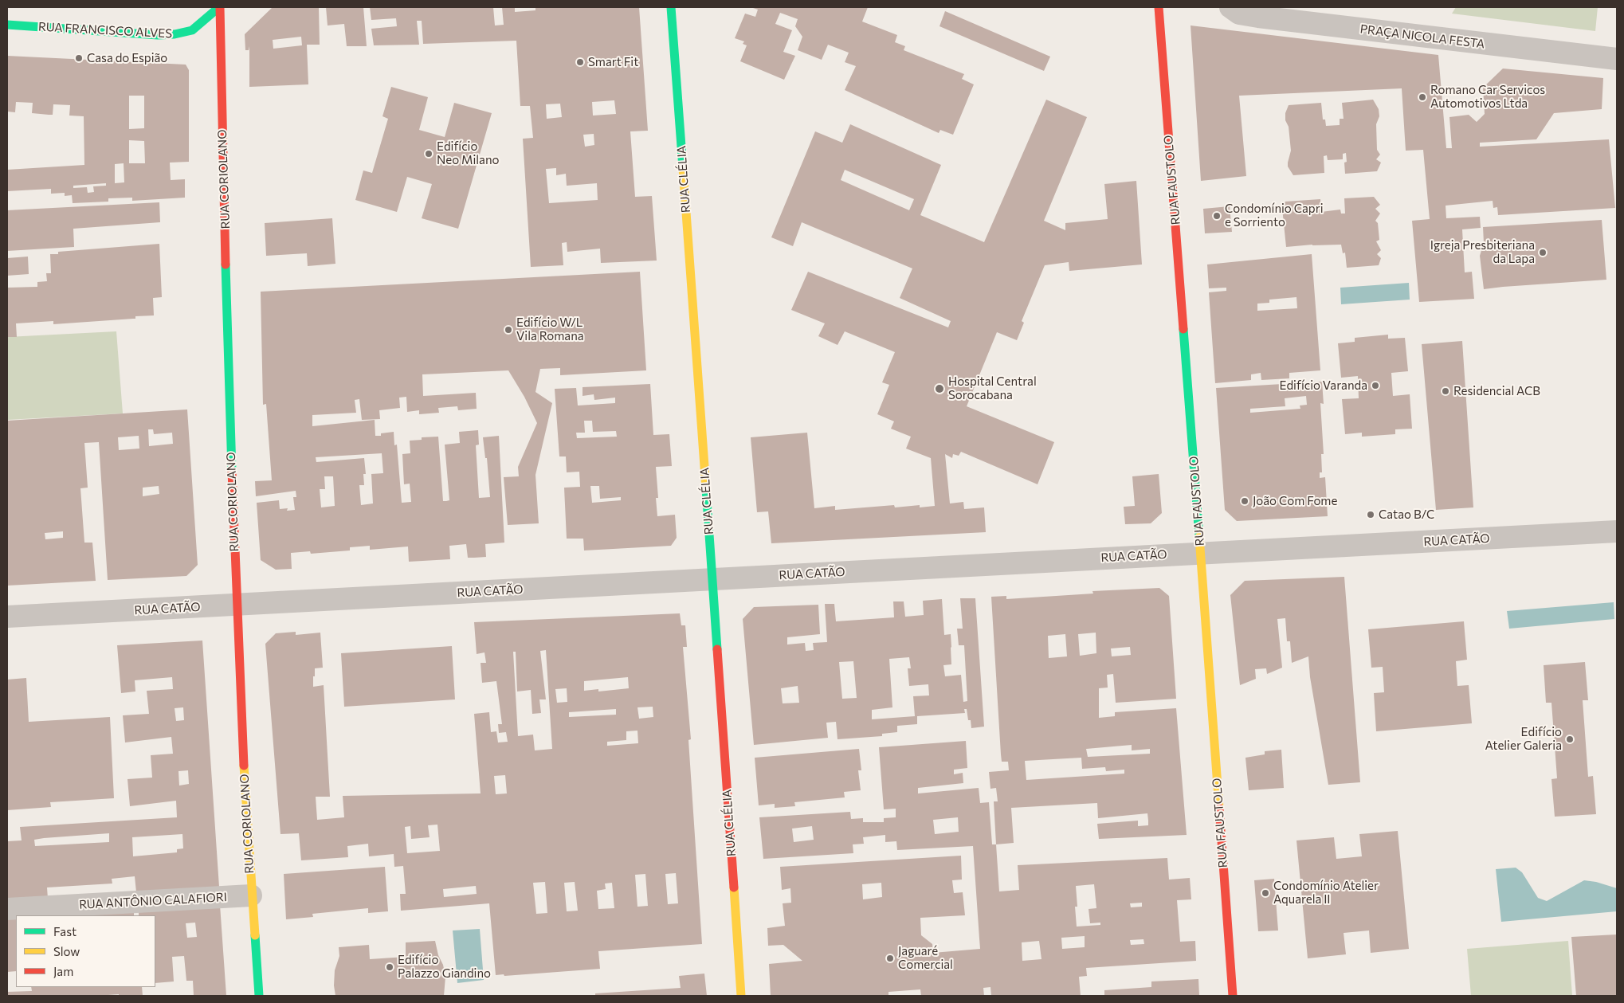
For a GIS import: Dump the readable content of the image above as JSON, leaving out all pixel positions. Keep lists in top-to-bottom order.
{
  "streets": {
    "street": [
      "RUA FRANCISCO ALVES",
      "PRAÇA NICOLA FESTA",
      "RUA CORIOLANO",
      "RUA CLÉLIA",
      "RUA FAUSTOLO",
      "RUA CATÃO",
      "RUA ANTÔNIO CALAFIORI"
    ]
  },
  "crossings": [
    ["RUA FRANCISCO ALVES", "RUA CORIOLANO"],
    ["RUA CORIOLANO", "RUA CATÃO"],
    ["RUA CORIOLANO", "RUA ANTÔNIO CALAFIORI"],
    ["RUA CLÉLIA", "RUA CATÃO"],
    ["RUA FAUSTOLO", "RUA CATÃO"]
  ],
  "places": [
    "Casa do Espião",
    "Smart Fit",
    "Romano Car Servicos Automotivos Ltda",
    "Edifício Neo Milano",
    "Condomínio Capri e Sorriento",
    "Igreja Presbiteriana da Lapa",
    "Edifício W/L Vila Romana",
    "Edifício Varanda",
    "Hospital Central Sorocabana",
    "Residencial ACB",
    "João Com Fome",
    "Catao B/C",
    "Edifício Atelier Galeria",
    "Condomínio Atelier Aquarela II",
    "Jaguaré Comercial",
    "Edifício Palazzo Giandino"
  ],
  "legend": ["Fast", "Slow", "Jam"]
}
